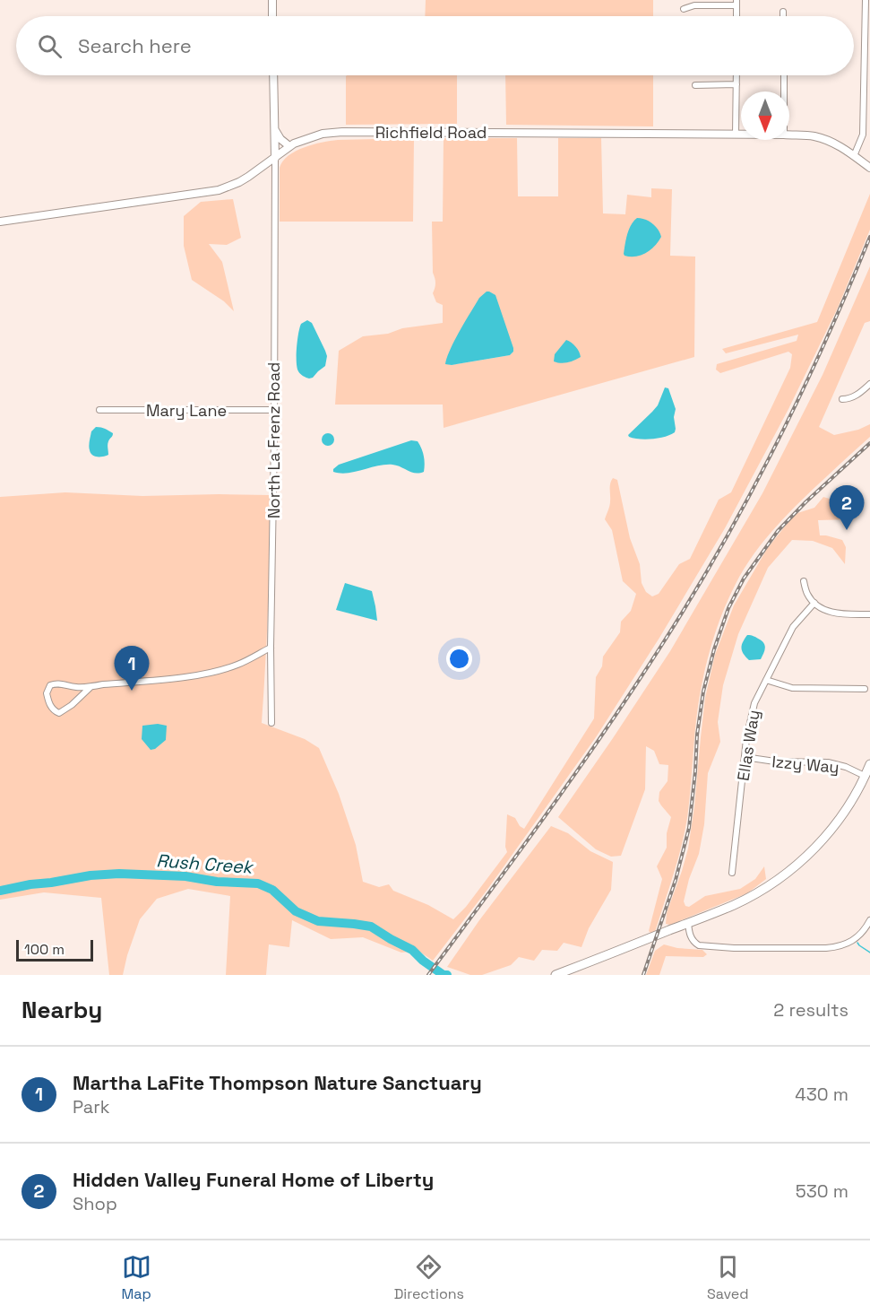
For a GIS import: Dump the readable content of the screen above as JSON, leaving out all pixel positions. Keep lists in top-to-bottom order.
{
  "streets": {
    "street": [
      "Richfield Road",
      "Mary Lane",
      "North La Frenz Road",
      "Ellas Way",
      "Izzy Way"
    ]
  },
  "crossings": [
    ["Richfield Road", "North La Frenz Road"],
    ["Mary Lane", "North La Frenz Road"],
    ["Ellas Way", "Izzy Way"]
  ],
  "water": ["Rush Creek"],
  "scale_bar": "100 m",
  "north": "bottom",
  "page": {
    "search": "Search here",
    "pins": ["2", "1"],
    "scale": "100 m",
    "heading": ["Nearby", "2 results"],
    "list": [
      {
        "mark": "1",
        "name": "Martha LaFite Thompson Nature Sanctuary",
        "note": "Park",
        "value": "430 m"
      },
      {
        "mark": "2",
        "name": "Hidden Valley Funeral Home of Liberty",
        "note": "Shop",
        "value": "530 m"
      }
    ],
    "nav": ["Map", "Directions", "Saved"]
  }
}
